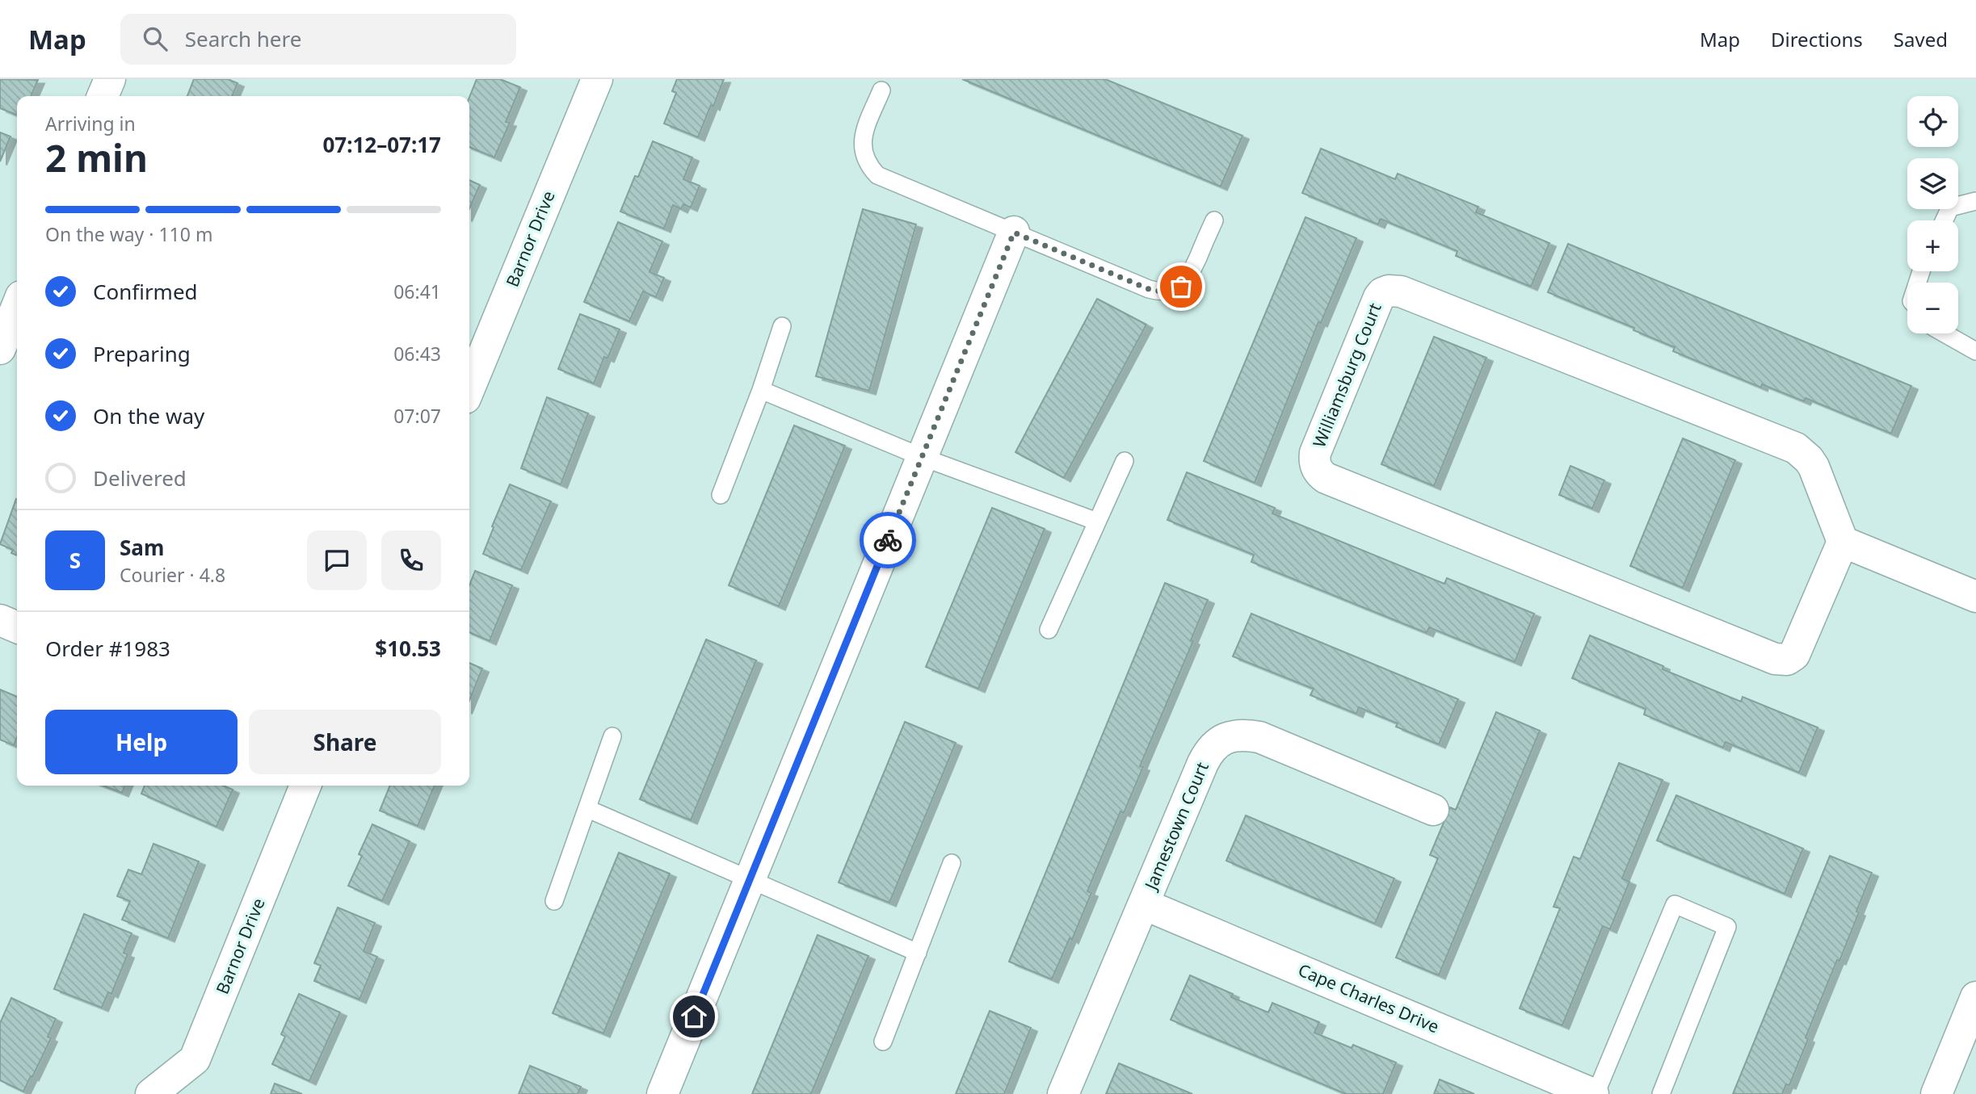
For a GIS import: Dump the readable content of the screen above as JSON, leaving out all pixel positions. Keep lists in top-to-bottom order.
{
  "streets": {
    "street": [
      "Barnor Drive",
      "Williamsburg Court",
      "Jamestown Court",
      "Cape Charles Drive"
    ]
  },
  "crossings": [
    ["Jamestown Court", "Cape Charles Drive"]
  ],
  "page": {
    "header": "Map",
    "search": "Search here",
    "nav": ["Map", "Directions", "Saved"],
    "map_buttons": ["+", "−"],
    "heading": ["2 min", "Arriving in", "07:12–07:17"],
    "panel": [
      "Sam",
      "Courier · 4.8",
      "Order #1983",
      "$10.53"
    ],
    "bar": "On the way · 110 m",
    "list": [
      ["Confirmed", "06:41"],
      ["Preparing", "06:43"],
      ["On the way", "07:07"],
      "Delivered"
    ],
    "round": "S",
    "buttons": ["Help", "Share"]
  }
}
